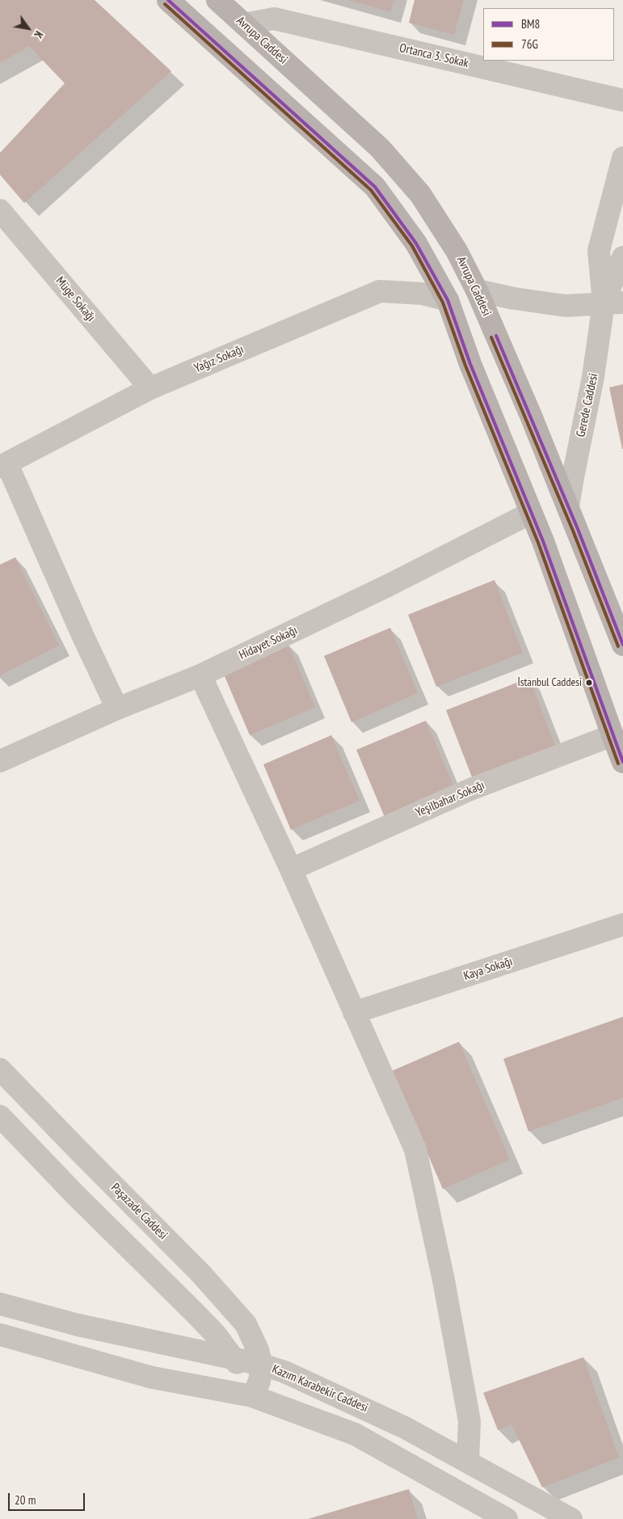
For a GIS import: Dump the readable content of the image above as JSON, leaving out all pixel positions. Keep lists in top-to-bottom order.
{
  "streets": {
    "main road": ["Avrupa Caddesi"],
    "street": [
      "Ortanca 3. Sokak",
      "Müge Sokağı",
      "Yağız Sokağı",
      "Gerede Caddesi",
      "Hidayet Sokağı",
      "Yeşilbahar Sokağı",
      "Kaya Sokağı",
      "Paşazade Caddesi",
      "Kazım Karabekir Caddesi"
    ]
  },
  "crossings": [
    ["Avrupa Caddesi", "Ortanca 3. Sokak"],
    ["Avrupa Caddesi", "Gerede Caddesi"],
    ["Müge Sokağı", "Yağız Sokağı"],
    ["Paşazade Caddesi", "Kazım Karabekir Caddesi"]
  ],
  "places": ["İstanbul Caddesi"],
  "lines": ["transit line BM8", "transit line 76G"],
  "legend": ["BM8", "76G"],
  "scale_bar": "20 m",
  "north": "bottom right"
}
